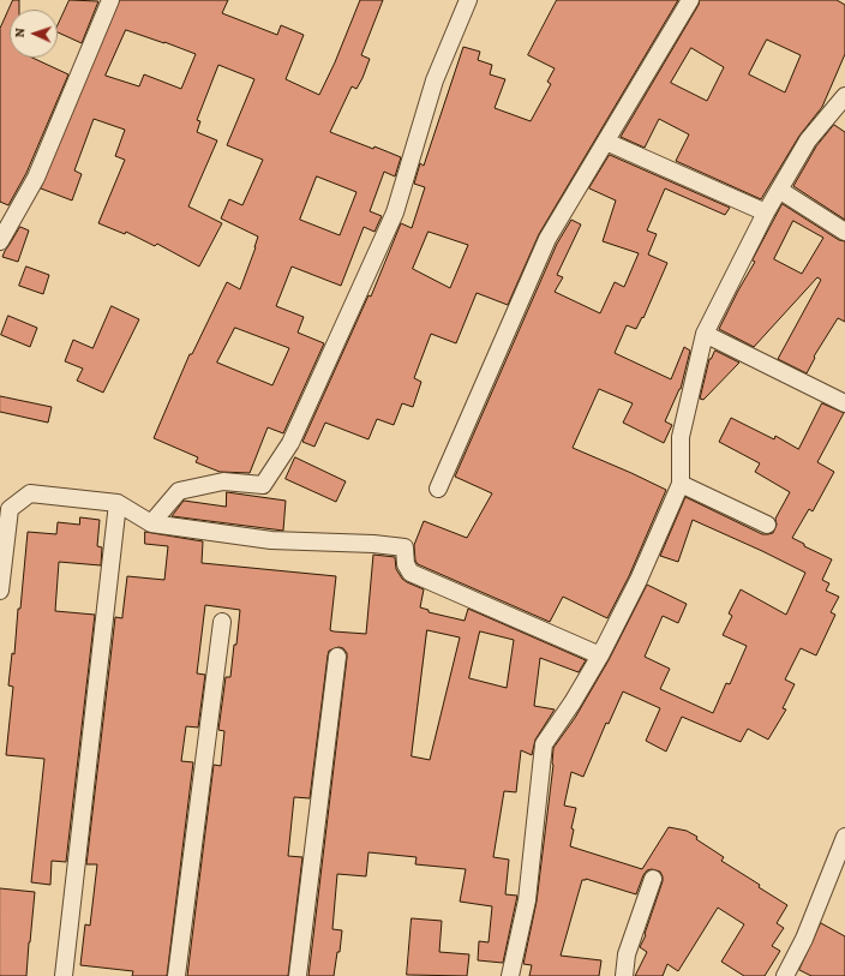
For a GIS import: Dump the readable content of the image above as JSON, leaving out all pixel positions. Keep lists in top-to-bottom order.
{
  "north": "left"
}
